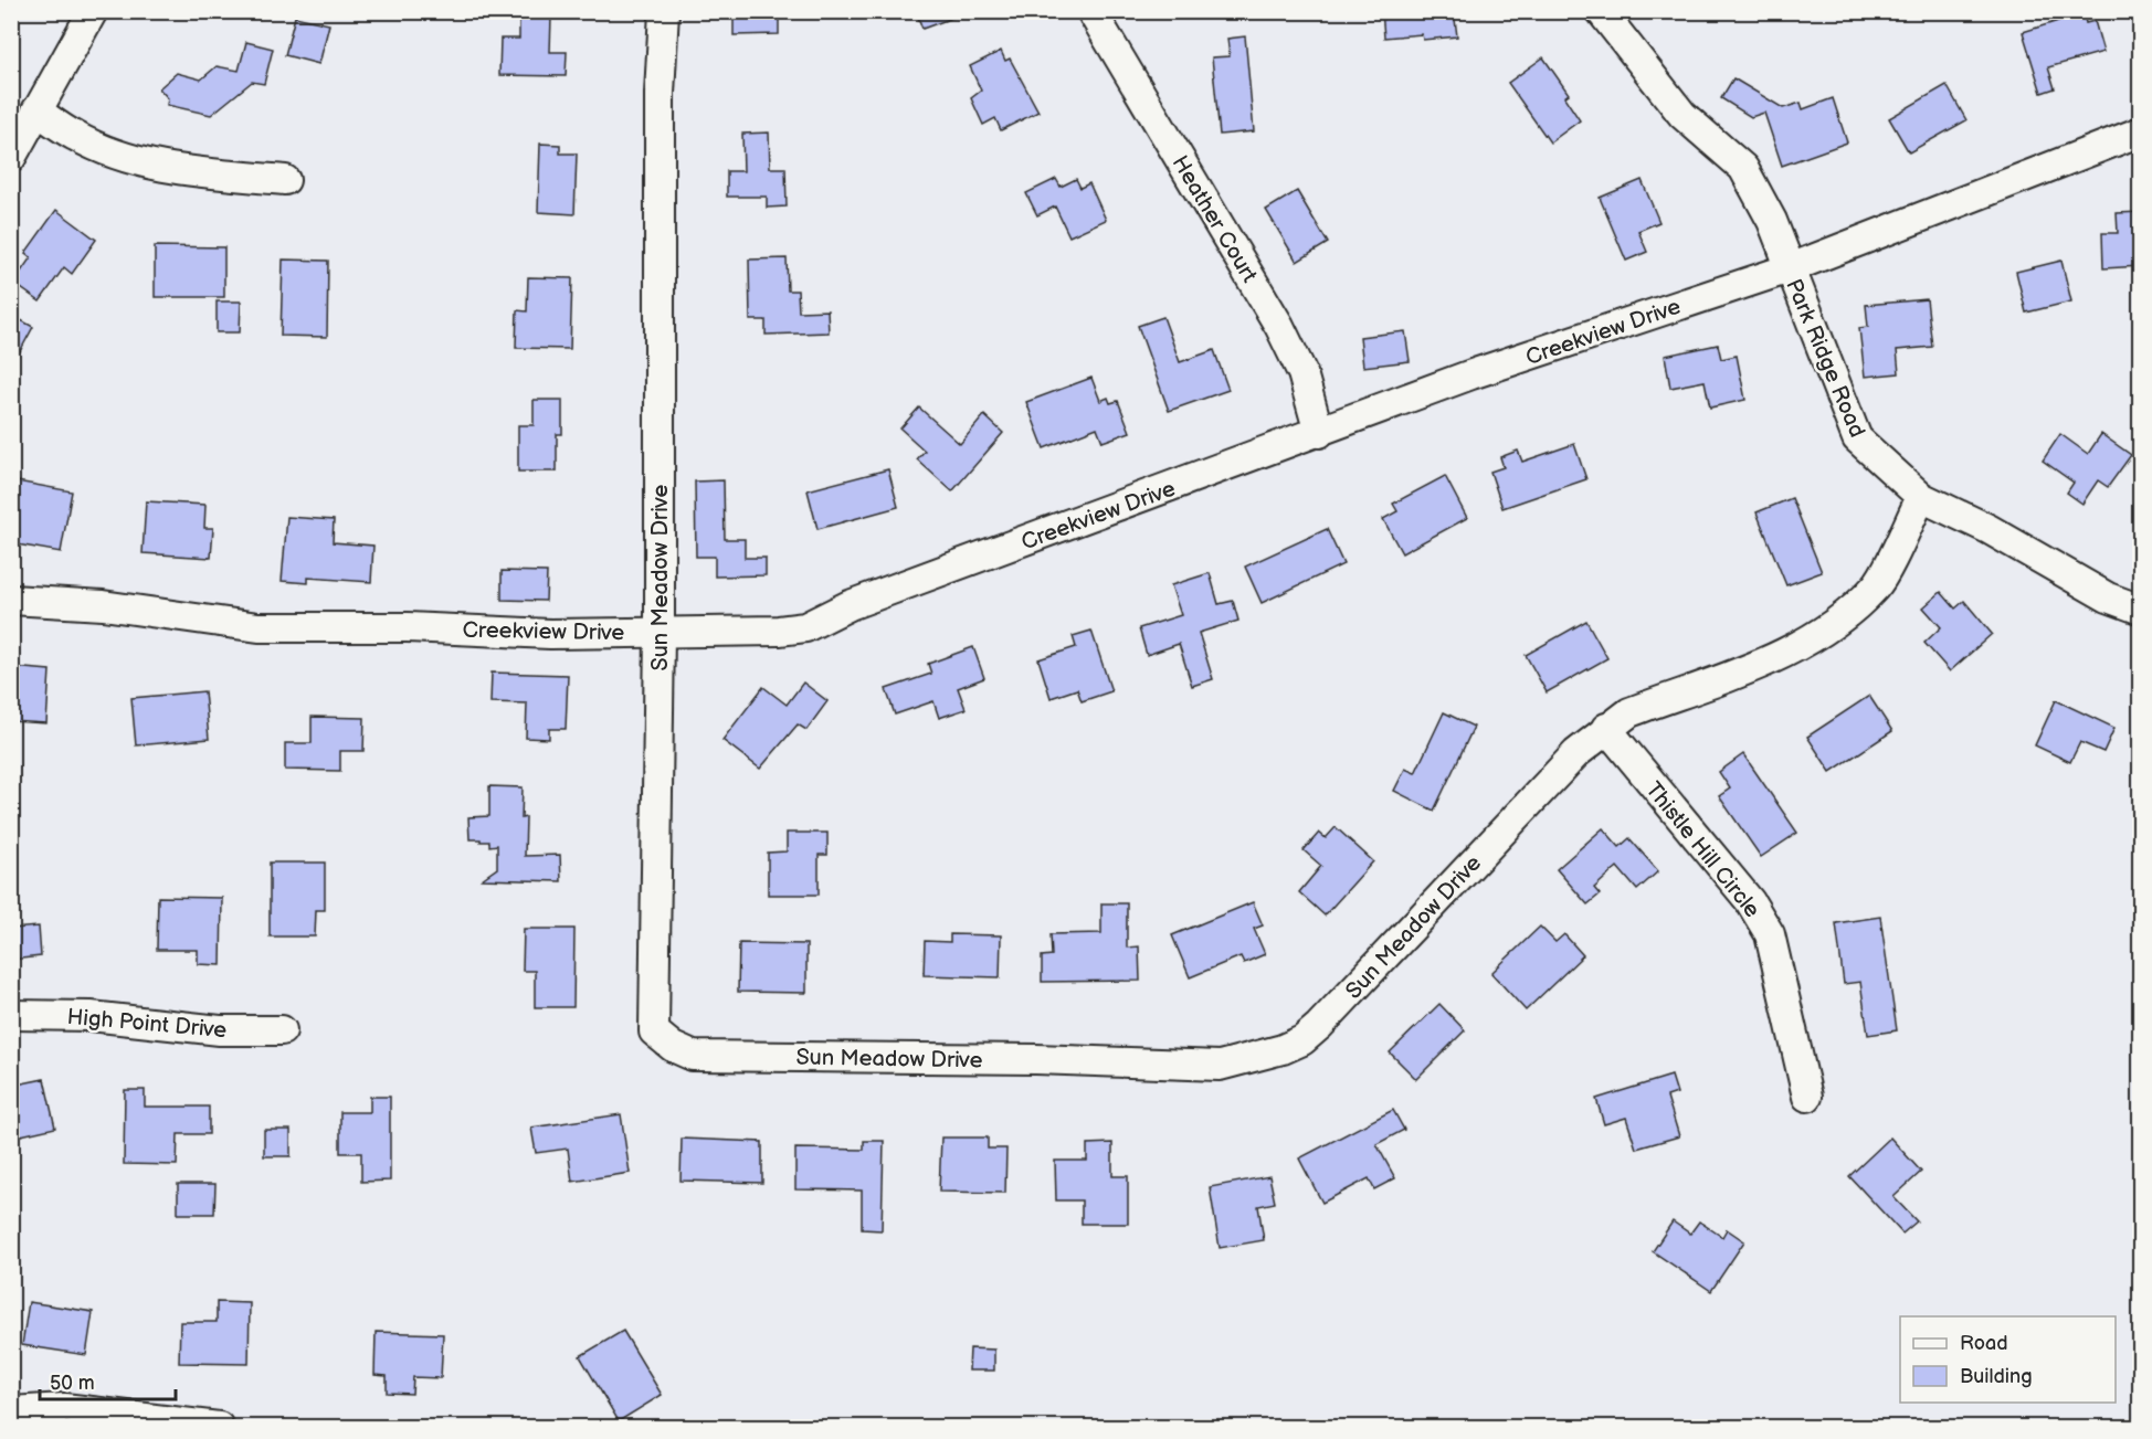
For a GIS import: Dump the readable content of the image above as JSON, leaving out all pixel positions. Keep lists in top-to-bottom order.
{
  "streets": {
    "street": [
      "Heather Court",
      "Creekview Drive",
      "Park Ridge Road",
      "Sun Meadow Drive",
      "Thistle Hill Circle",
      "High Point Drive"
    ]
  },
  "crossings": [
    ["Heather Court", "Creekview Drive"],
    ["Creekview Drive", "Park Ridge Road"],
    ["Creekview Drive", "Sun Meadow Drive"],
    ["Park Ridge Road", "Sun Meadow Drive"],
    ["Sun Meadow Drive", "Thistle Hill Circle"]
  ],
  "legend": ["Road", "Building"],
  "scale_bar": "50 m"
}
